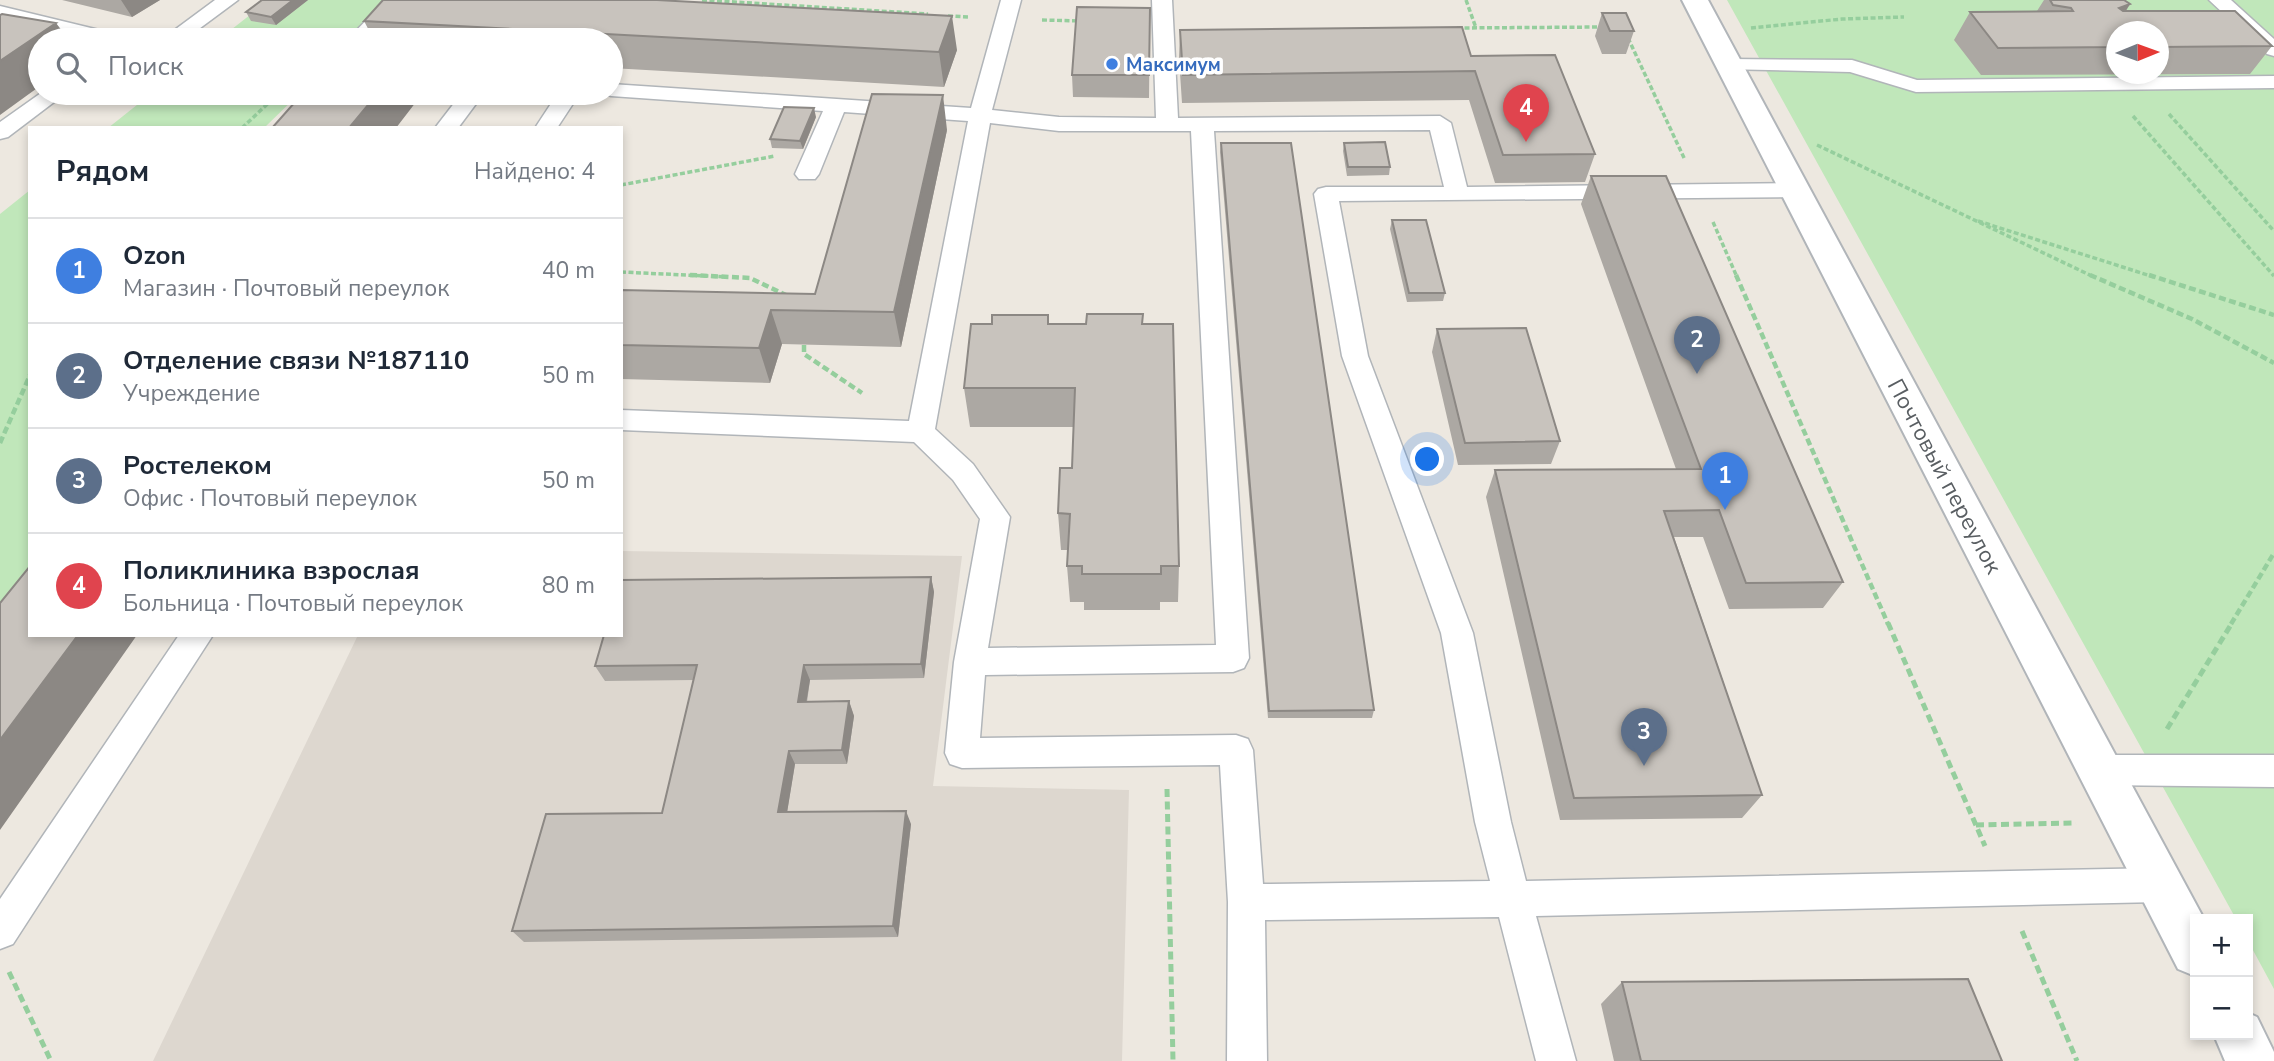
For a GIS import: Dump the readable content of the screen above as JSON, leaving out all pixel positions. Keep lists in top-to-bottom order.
{
  "streets": {
    "street": ["Почтовый переулок"]
  },
  "places": ["Максимум"],
  "north": "right",
  "page": {
    "search": "Поиск",
    "pins": [
      "4",
      "2",
      "1",
      "3"
    ],
    "heading": ["Рядом", "Найдено: 4"],
    "list": [
      {
        "mark": "1",
        "name": "Ozon",
        "note": "Магазин · Почтовый переулок",
        "value": "40 m"
      },
      {
        "mark": "2",
        "name": "Отделение связи №187110",
        "note": "Учреждение",
        "value": "50 m"
      },
      {
        "mark": "3",
        "name": "Ростелеком",
        "note": "Офис · Почтовый переулок",
        "value": "50 m"
      },
      {
        "mark": "4",
        "name": "Поликлиника взрослая",
        "note": "Больница · Почтовый переулок",
        "value": "80 m"
      }
    ],
    "map_buttons": ["+", "−"]
  }
}
